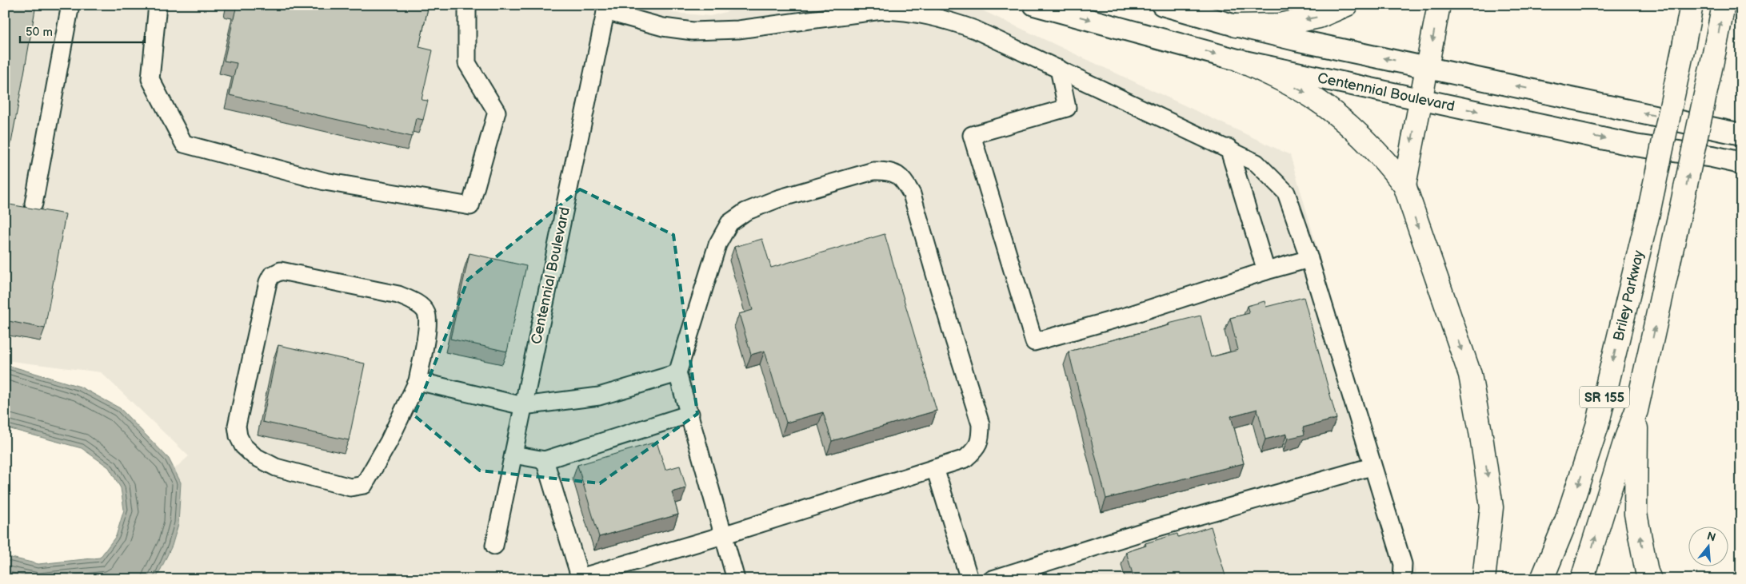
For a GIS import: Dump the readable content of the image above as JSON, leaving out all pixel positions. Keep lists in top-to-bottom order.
{
  "streets": {
    "highway": ["Briley Parkway", "SR 155"],
    "main road": ["Centennial Boulevard"]
  },
  "scale_bar": "50 m",
  "north": "top"
}
